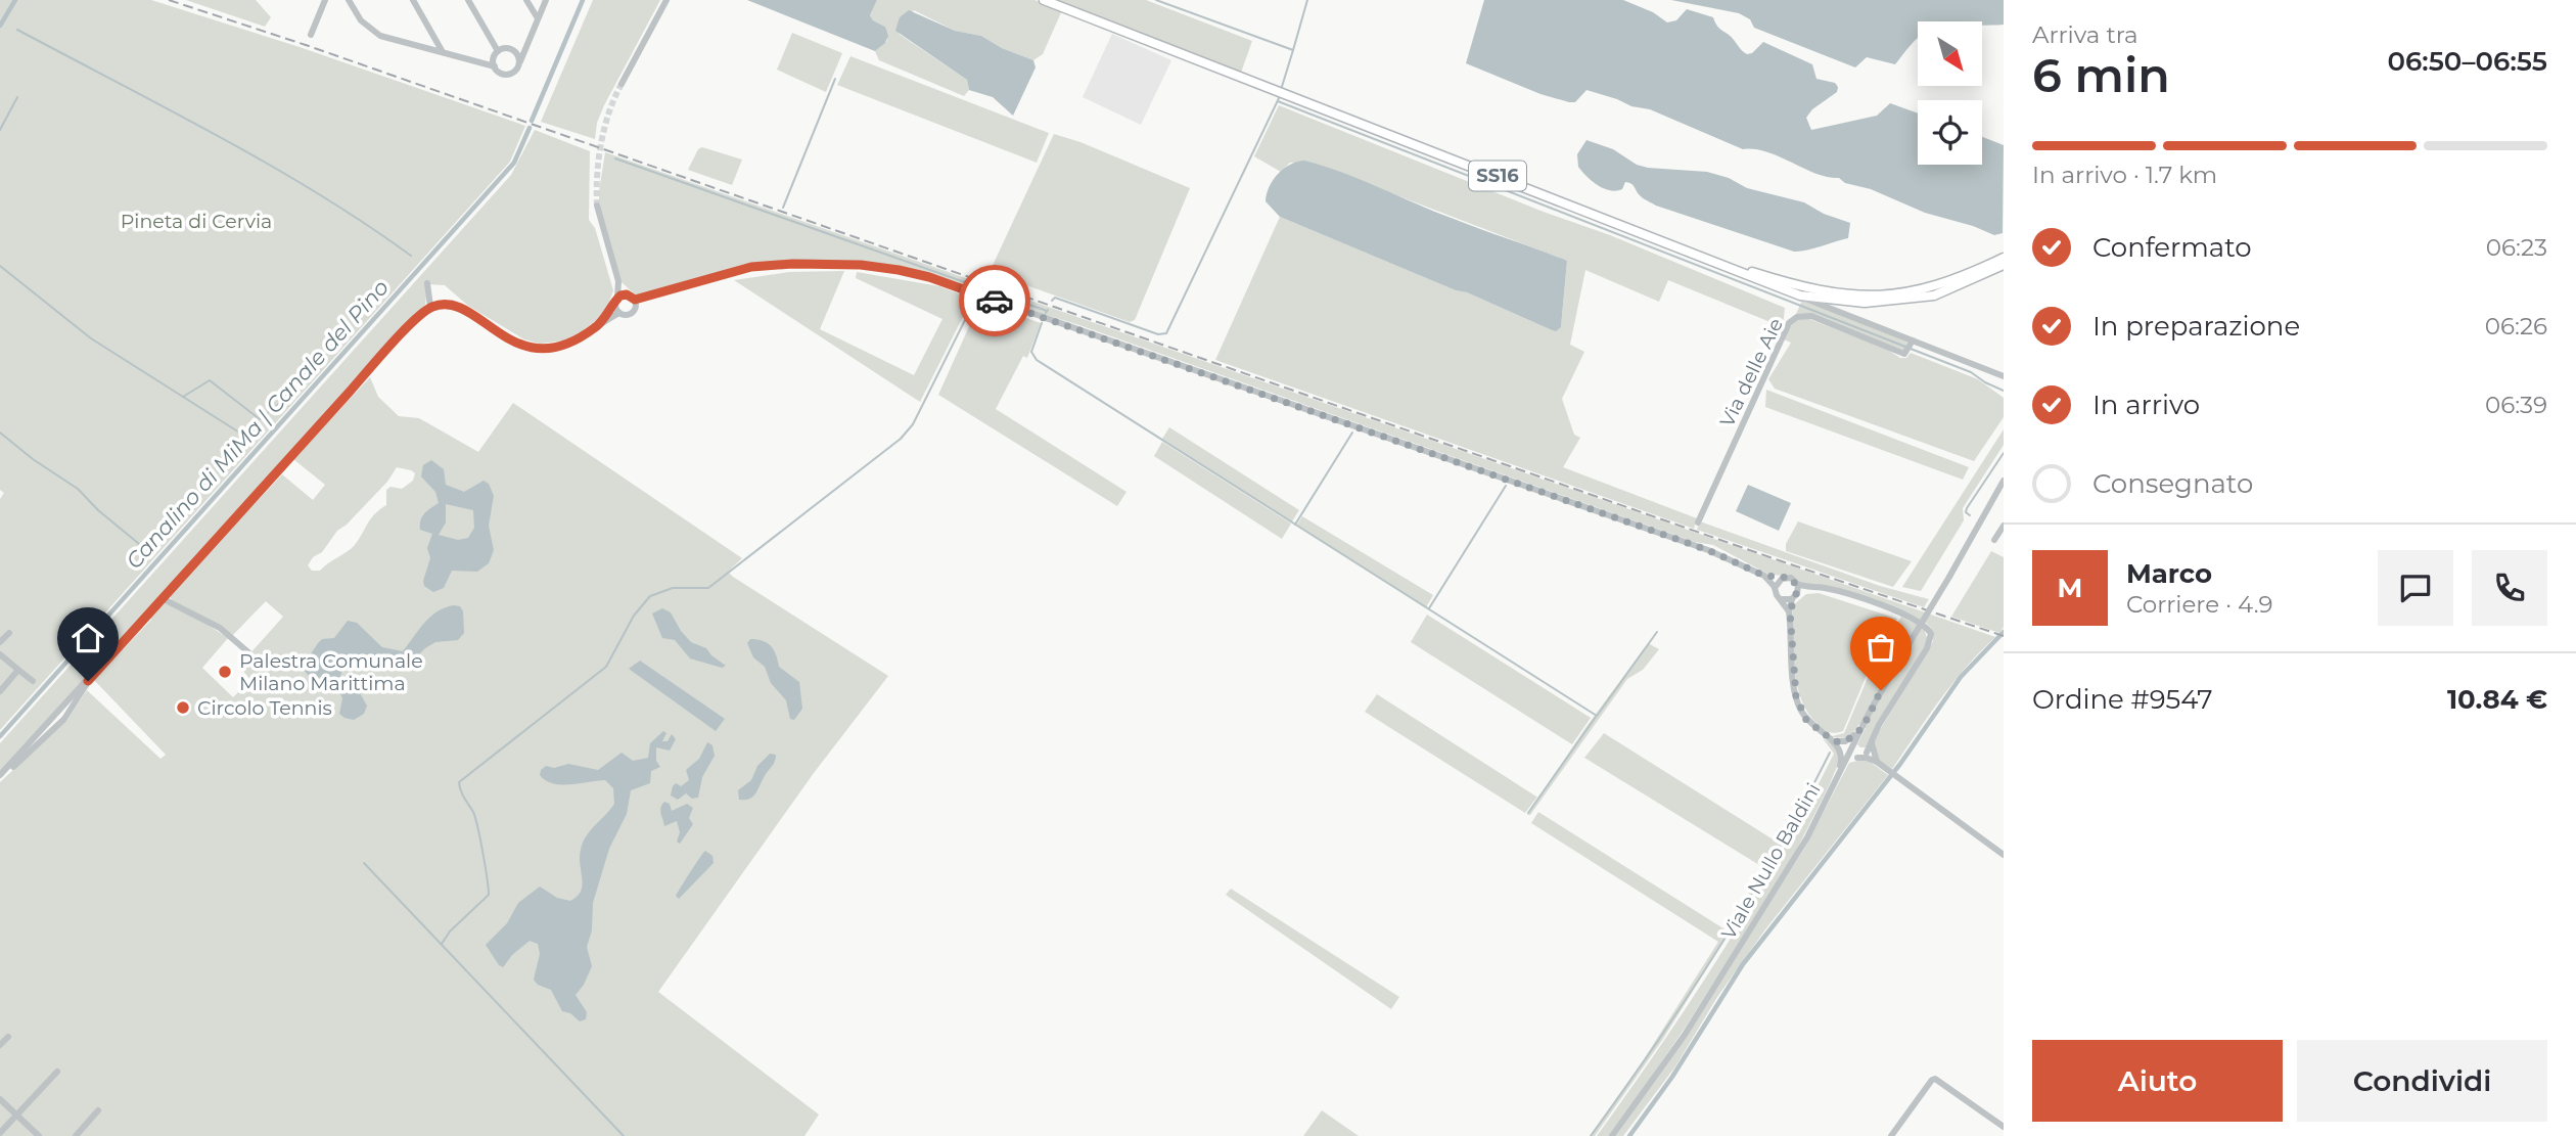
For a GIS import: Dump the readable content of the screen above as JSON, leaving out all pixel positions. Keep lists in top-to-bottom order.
{
  "streets": {
    "main road": ["SS16"],
    "street": ["Via delle Aie", "Viale Nullo Baldini"]
  },
  "water": ["Canalino di MiMa | Canale del Pino"],
  "parks": ["Pineta di Cervia"],
  "places": ["Palestra Comunale Milano Marittima", "Circolo Tennis"],
  "north": "bottom right",
  "page": {
    "heading": ["6 min", "Arriva tra", "06:50–06:55"],
    "panel": [
      "Marco",
      "Corriere · 4.9",
      "Ordine #9547",
      "10.84 €"
    ],
    "bar": "In arrivo · 1.7 km",
    "list": [
      ["Confermato", "06:23"],
      ["In preparazione", "06:26"],
      ["In arrivo", "06:39"],
      "Consegnato"
    ],
    "round": "M",
    "buttons": ["Aiuto", "Condividi"]
  }
}
